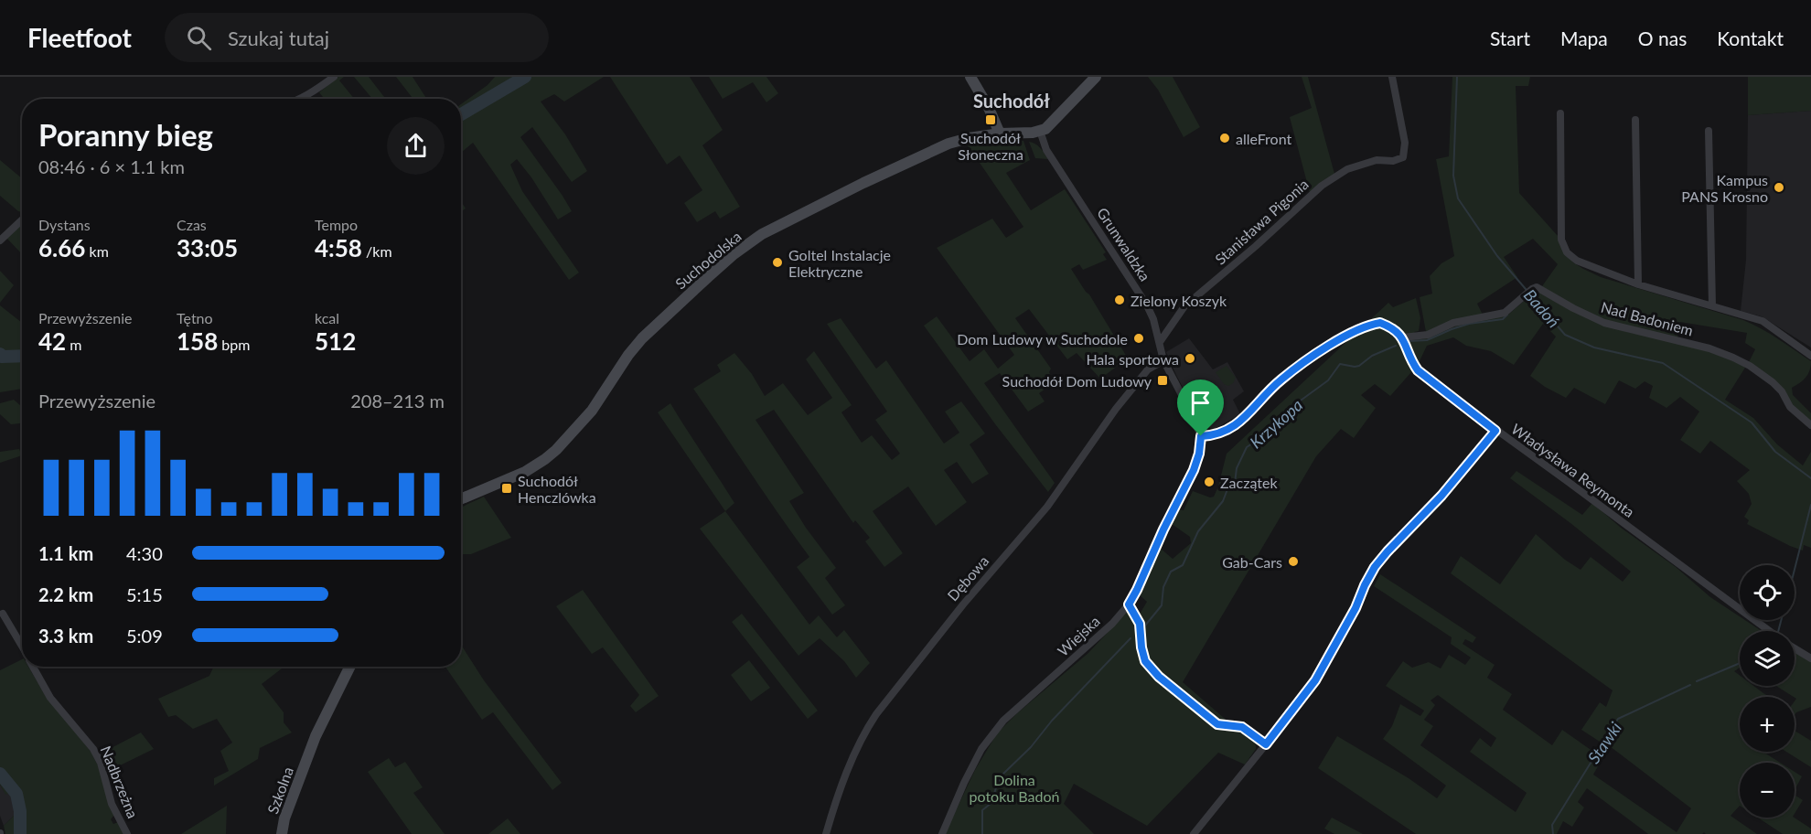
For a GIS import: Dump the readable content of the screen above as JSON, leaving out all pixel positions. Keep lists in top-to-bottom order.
{
  "streets": {
    "street": [
      "Stanisława Pigonia",
      "Grunwaldzka",
      "Suchodolska",
      "Nad Badoniem",
      "Władysława Reymonta",
      "Dębowa",
      "Wiejska",
      "Nadbrzeżna",
      "Szkolna"
    ]
  },
  "crossings": [
    ["Stanisława Pigonia", "Grunwaldzka"],
    ["Grunwaldzka", "Suchodolska"],
    ["Grunwaldzka", "Dębowa"],
    ["Grunwaldzka", "Wiejska"],
    ["Nad Badoniem", "Władysława Reymonta"]
  ],
  "districts": ["Suchodół"],
  "water": ["Badoń", "Krzykopa", "Stawki"],
  "parks": ["Dolina potoku Badoń"],
  "places": {
    "transit": ["Suchodół Słoneczna", "Suchodół Dom Ludowy", "Suchodół Henczlówka"],
    "other": [
      "alleFront",
      "Kampus PANS Krosno",
      "Goltel Instalacje Elektryczne",
      "Zielony Koszyk",
      "Dom Ludowy w Suchodole",
      "Hala sportowa",
      "Zaczątek",
      "Gab-Cars"
    ]
  },
  "page": {
    "header": "Fleetfoot",
    "search": "Szukaj tutaj",
    "nav": [
      "Start",
      "Mapa",
      "O nas",
      "Kontakt"
    ],
    "heading": ["Poranny bieg", "08:46 · 6 × 1.1 km"],
    "stats": [
      ["Dystans", "6.66 km"],
      ["Czas", "33:05"],
      ["Tempo", "4:58 /km"],
      ["Przewyższenie", "42 m"],
      ["Tętno", "158 bpm"],
      ["kcal", "512"]
    ],
    "chart": ["Przewyższenie", "208–213 m"],
    "list": [
      {
        "name": "1.1 km",
        "note": "4:30"
      },
      {
        "name": "2.2 km",
        "note": "5:15"
      },
      {
        "name": "3.3 km",
        "note": "5:09"
      }
    ],
    "map_buttons": ["+", "−"]
  }
}
